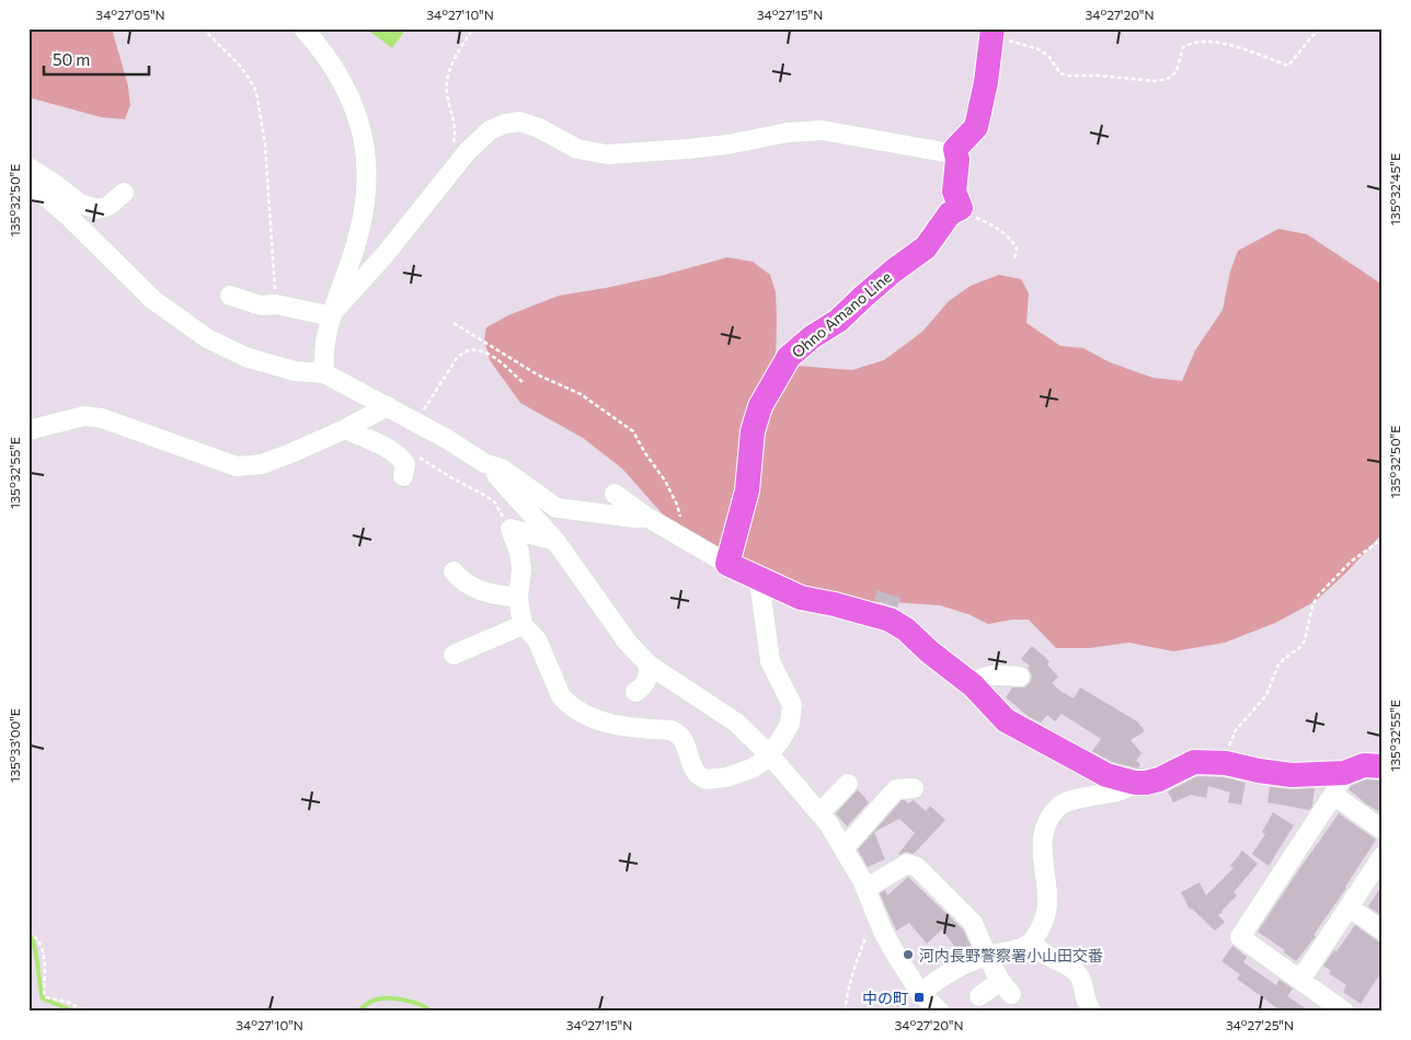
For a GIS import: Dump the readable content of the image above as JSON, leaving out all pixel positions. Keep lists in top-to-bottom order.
{
  "streets": {
    "main road": ["Ohno Amano Line"]
  },
  "places": {
    "other": ["河内長野警察署小山田交番"],
    "transit": ["中の町"]
  },
  "scale_bar": "50 m",
  "coordinates": [
    "34°27'05\"N",
    "34°27'10\"N",
    "34°27'15\"N",
    "34°27'20\"N",
    "135°32'45\"E",
    "135°32'50\"E",
    "135°32'55\"E",
    "135°33'00\"E",
    "34°27'25\"N"
  ]
}
